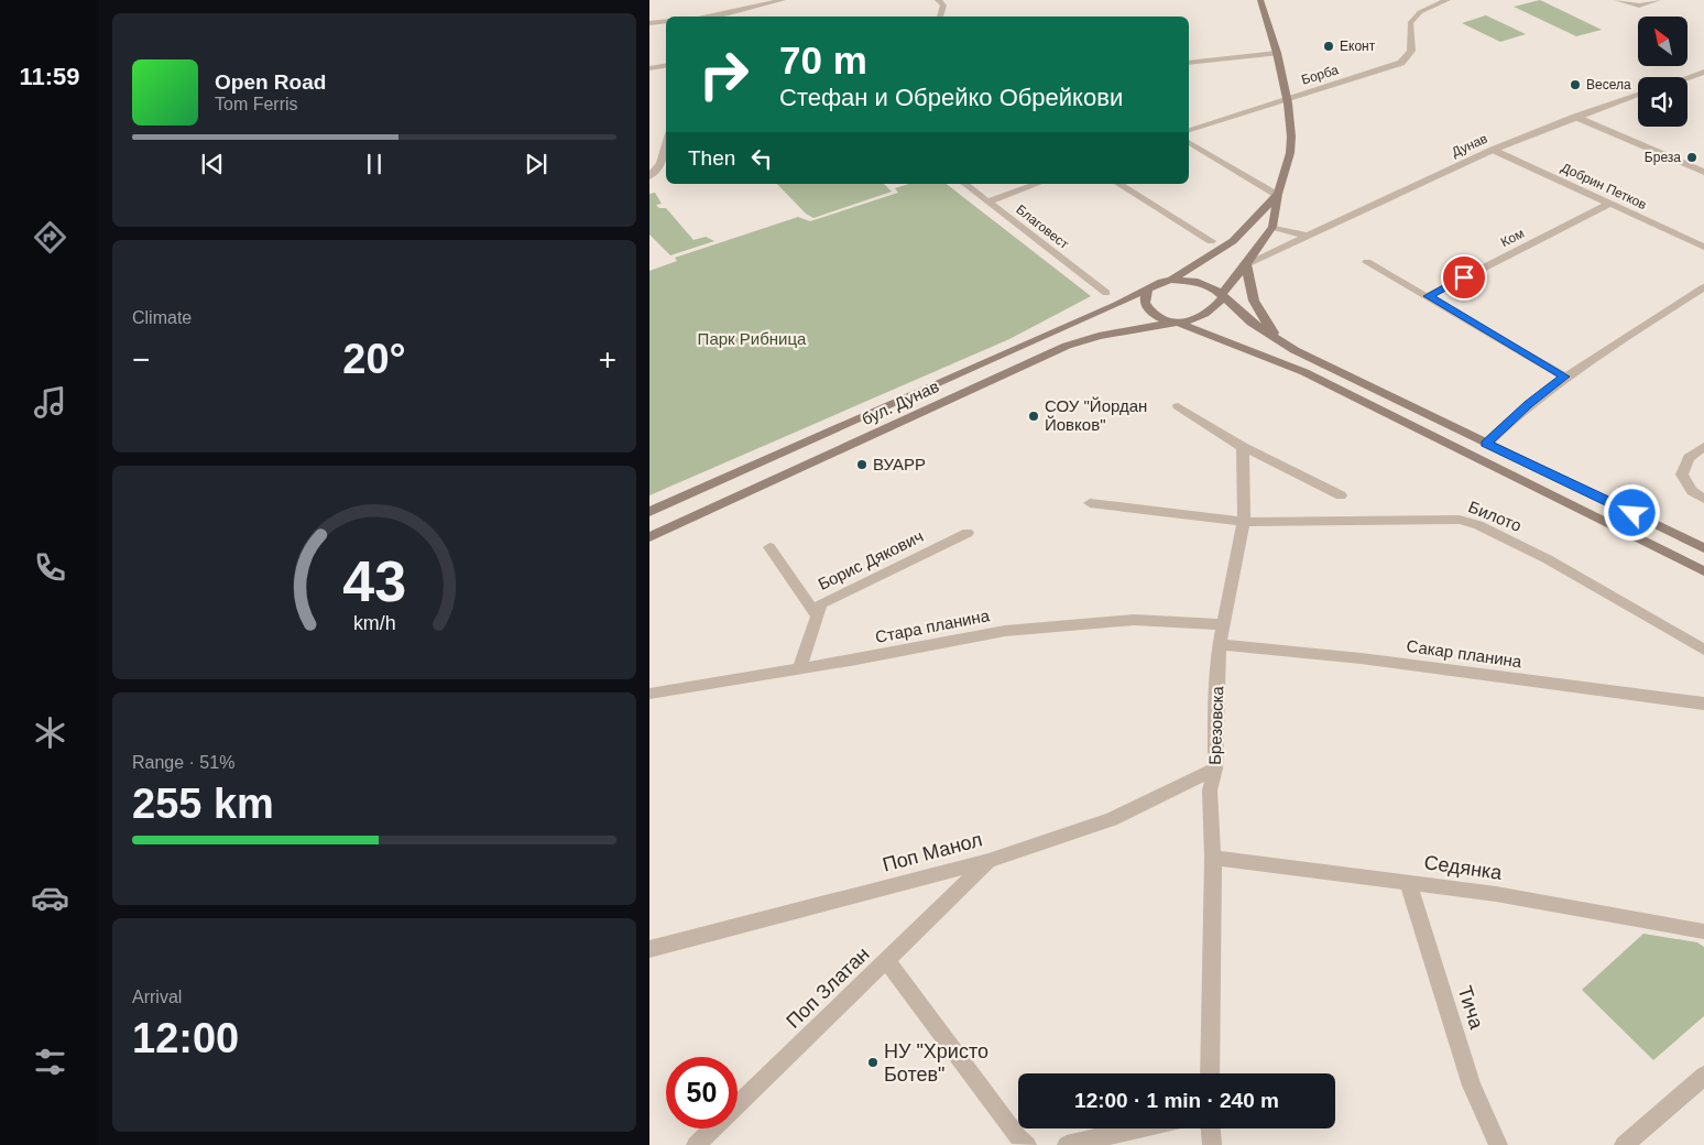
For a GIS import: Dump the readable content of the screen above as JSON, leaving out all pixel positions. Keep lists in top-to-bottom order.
{
  "streets": {
    "main road": ["бул. Дунав"],
    "street": [
      "Борба",
      "Дунав",
      "Добрин Петков",
      "Благовест",
      "Ком",
      "Билото",
      "Борис Дякович",
      "Стара планина",
      "Сакар планина",
      "Брезовска",
      "Поп Манол",
      "Седянка",
      "Поп Златан",
      "Тича"
    ]
  },
  "crossings": [
    ["Дунав", "Добрин Петков"],
    ["Дунав", "бул. Дунав"],
    ["Добрин Петков", "Ком"],
    ["Билото", "Брезовска"],
    ["Борис Дякович", "Стара планина"],
    ["Стара планина", "Брезовска"],
    ["Сакар планина", "Брезовска"],
    ["Брезовска", "Поп Манол"],
    ["Брезовска", "Седянка"],
    ["Поп Манол", "Поп Златан"],
    ["Седянка", "Тича"]
  ],
  "parks": ["Парк Рибница"],
  "places": [
    "Еконт",
    "Весела",
    "Бреза",
    "СОУ \"Йордан Йовков\"",
    "ВУАРР",
    "НУ \"Христо Ботев\""
  ],
  "north": "top left",
  "page": {
    "tabs": "11:59",
    "turn": ["70 m", "Стефан и Обрейко Обрейкови"],
    "song": ["Open Road", "Tom Ferris"],
    "then": "Then",
    "tile": [
      "Climate",
      ["Range · 51%", "255 km"],
      ["Arrival", "12:00"]
    ],
    "heat": ["−", "20°", "+"],
    "limit": "50",
    "trip": "12:00 · 1 min · 240 m",
    "gauge": ["43", "km/h"]
  }
}
